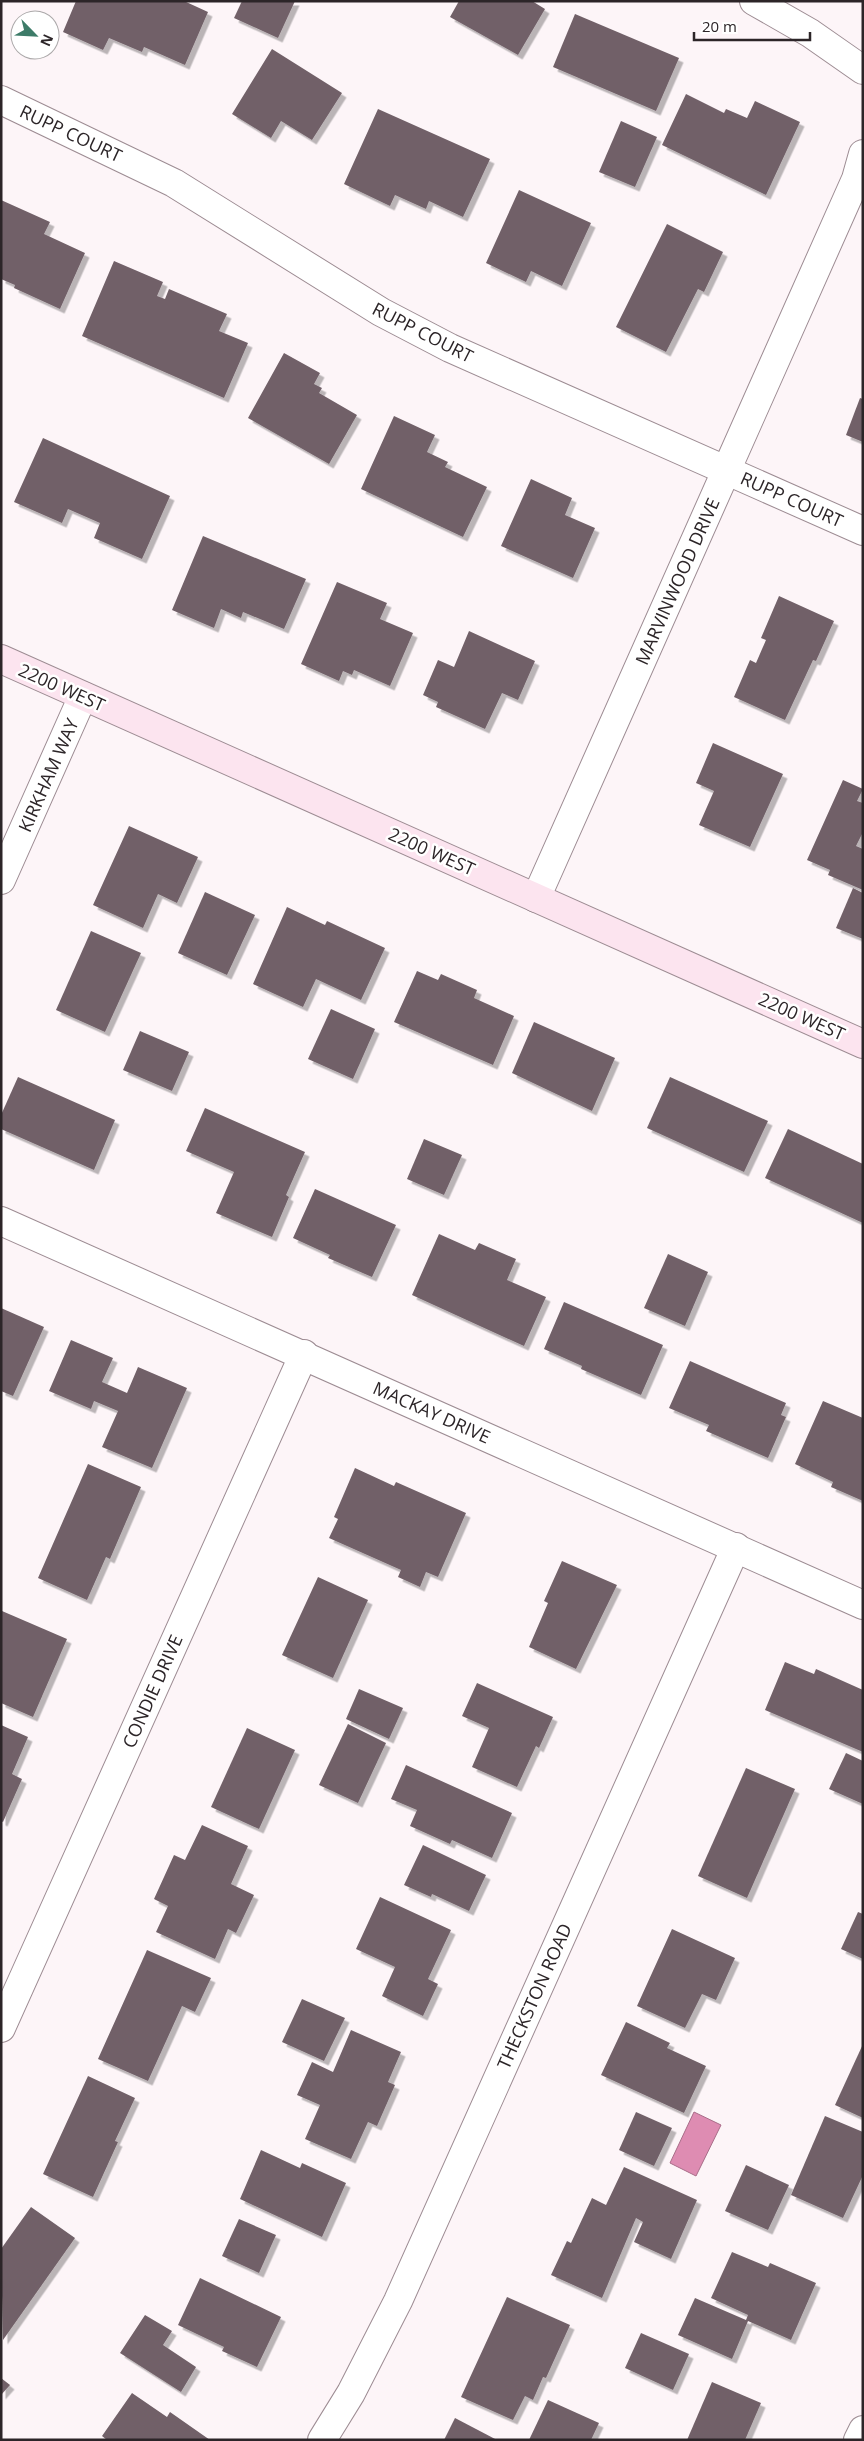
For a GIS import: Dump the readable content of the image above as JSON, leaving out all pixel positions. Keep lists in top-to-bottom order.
{
  "streets": {
    "street": [
      "RUPP COURT",
      "MARVINWOOD DRIVE",
      "2200 WEST",
      "KIRKHAM WAY",
      "MACKAY DRIVE",
      "CONDIE DRIVE",
      "THECKSTON ROAD"
    ]
  },
  "crossings": [
    ["RUPP COURT", "MARVINWOOD DRIVE"],
    ["MARVINWOOD DRIVE", "2200 WEST"],
    ["2200 WEST", "KIRKHAM WAY"],
    ["MACKAY DRIVE", "CONDIE DRIVE"],
    ["MACKAY DRIVE", "THECKSTON ROAD"]
  ],
  "scale_bar": "20 m",
  "north": "bottom right"
}
